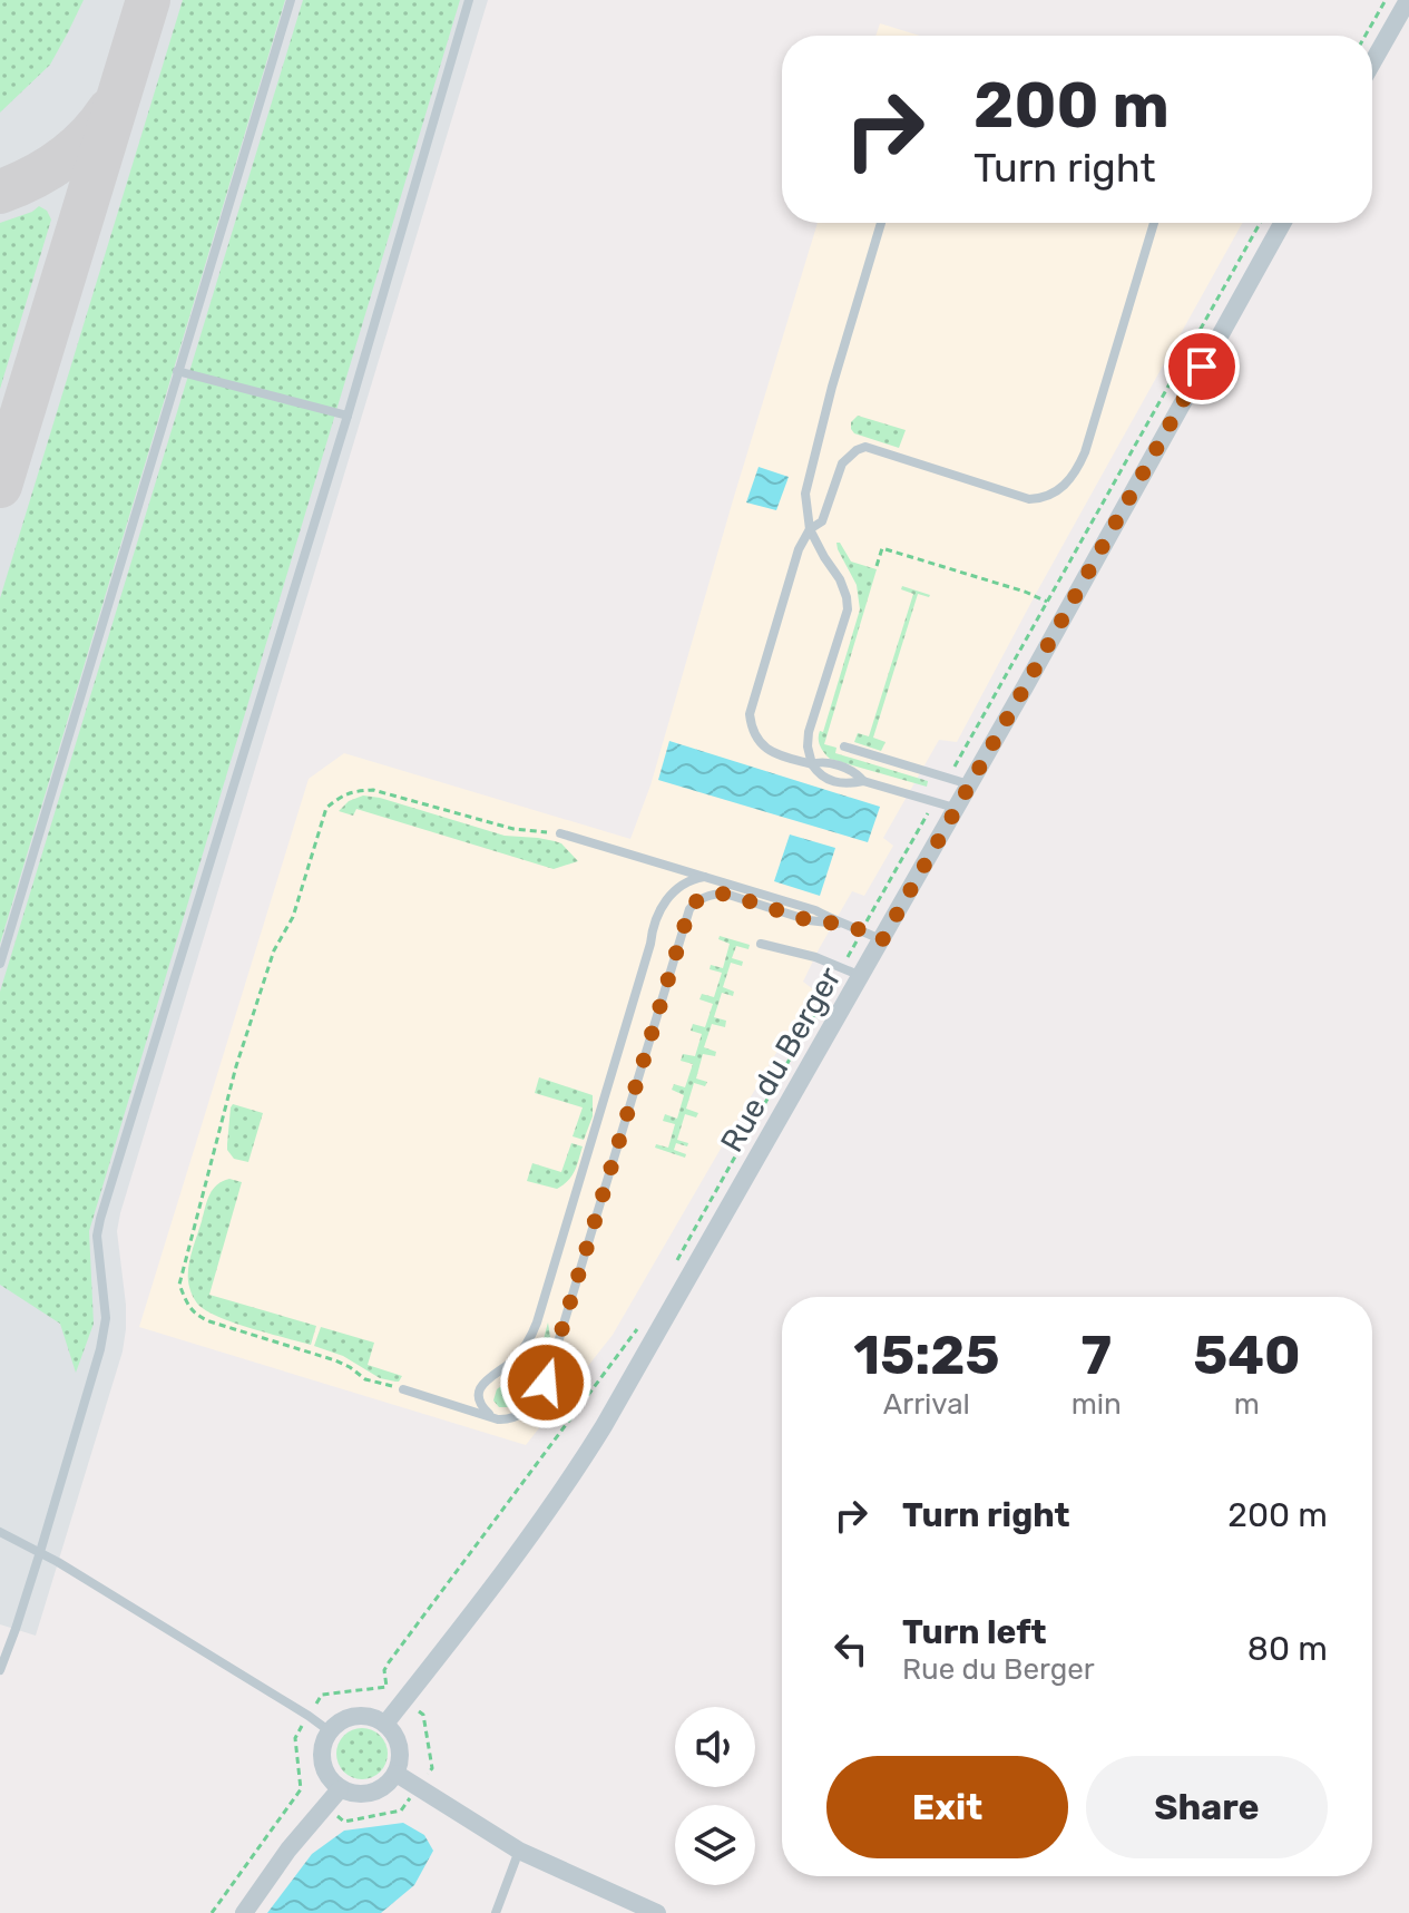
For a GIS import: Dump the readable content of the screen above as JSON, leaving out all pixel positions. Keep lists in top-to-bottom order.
{
  "streets": {
    "street": ["Rue du Berger"]
  },
  "page": {
    "turn": ["200 m", "Turn right"],
    "eta": [
      "15:25",
      "Arrival",
      "7",
      "min",
      "540",
      "m"
    ],
    "list": [
      {
        "name": "Turn right",
        "value": "200 m"
      },
      {
        "name": "Turn left",
        "note": "Rue du Berger",
        "value": "80 m"
      }
    ],
    "buttons": ["Exit", "Share"]
  }
}
